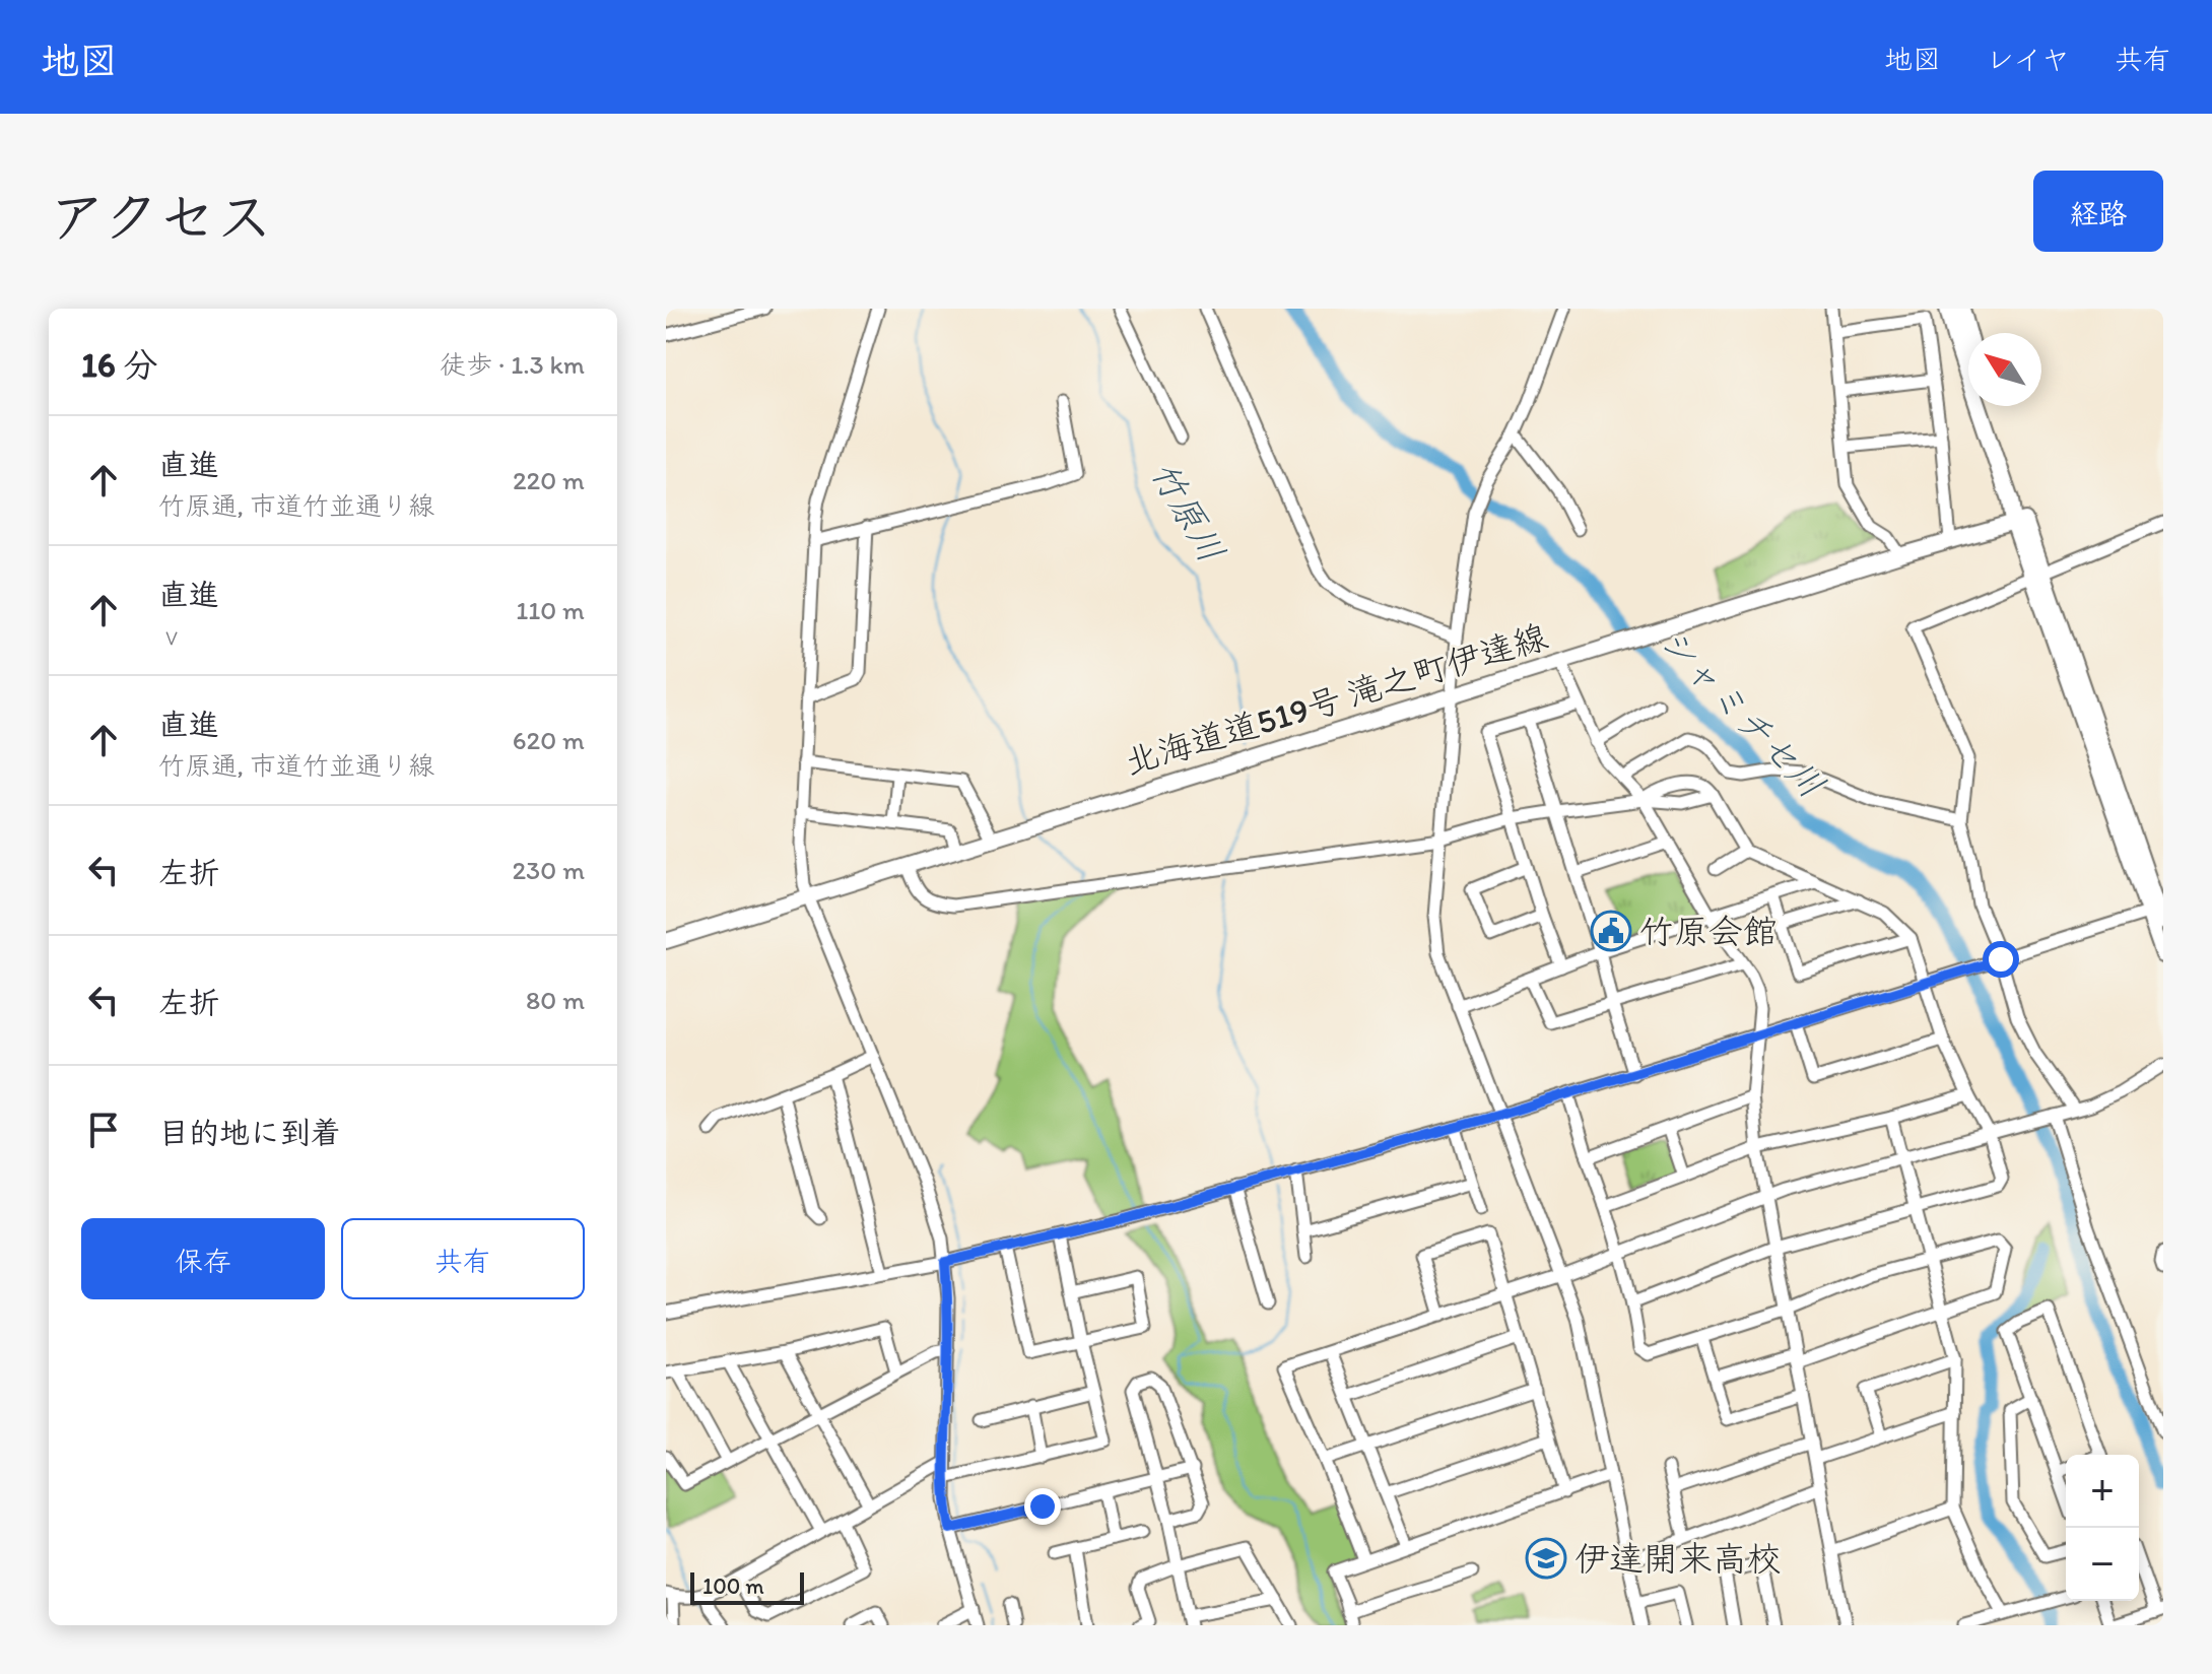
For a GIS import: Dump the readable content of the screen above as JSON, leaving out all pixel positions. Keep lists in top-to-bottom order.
{
  "streets": {
    "main road": ["北海道道519号 滝之町伊達線"]
  },
  "water": ["竹原川", "シャミチセ川"],
  "places": {
    "public building": ["竹原会館"],
    "school or university": ["伊達開来高校"]
  },
  "scale_bar": "100 m",
  "north": "top left",
  "page": {
    "header": "地図",
    "nav": ["地図", "レイヤ", "共有"],
    "title": "アクセス",
    "buttons": [
      "経路",
      ["保存", "共有"]
    ],
    "heading": ["16 分", "徒歩 · 1.3 km"],
    "list": [
      ["直進", "竹原通, 市道竹並通り線", "220 m"],
      ["直進", "ｖ", "110 m"],
      ["直進", "竹原通, 市道竹並通り線", "620 m"],
      ["左折", "230 m"],
      ["左折", "80 m"],
      "目的地に到着"
    ],
    "map_buttons": ["+", "−"],
    "scale": "100 m"
  }
}
